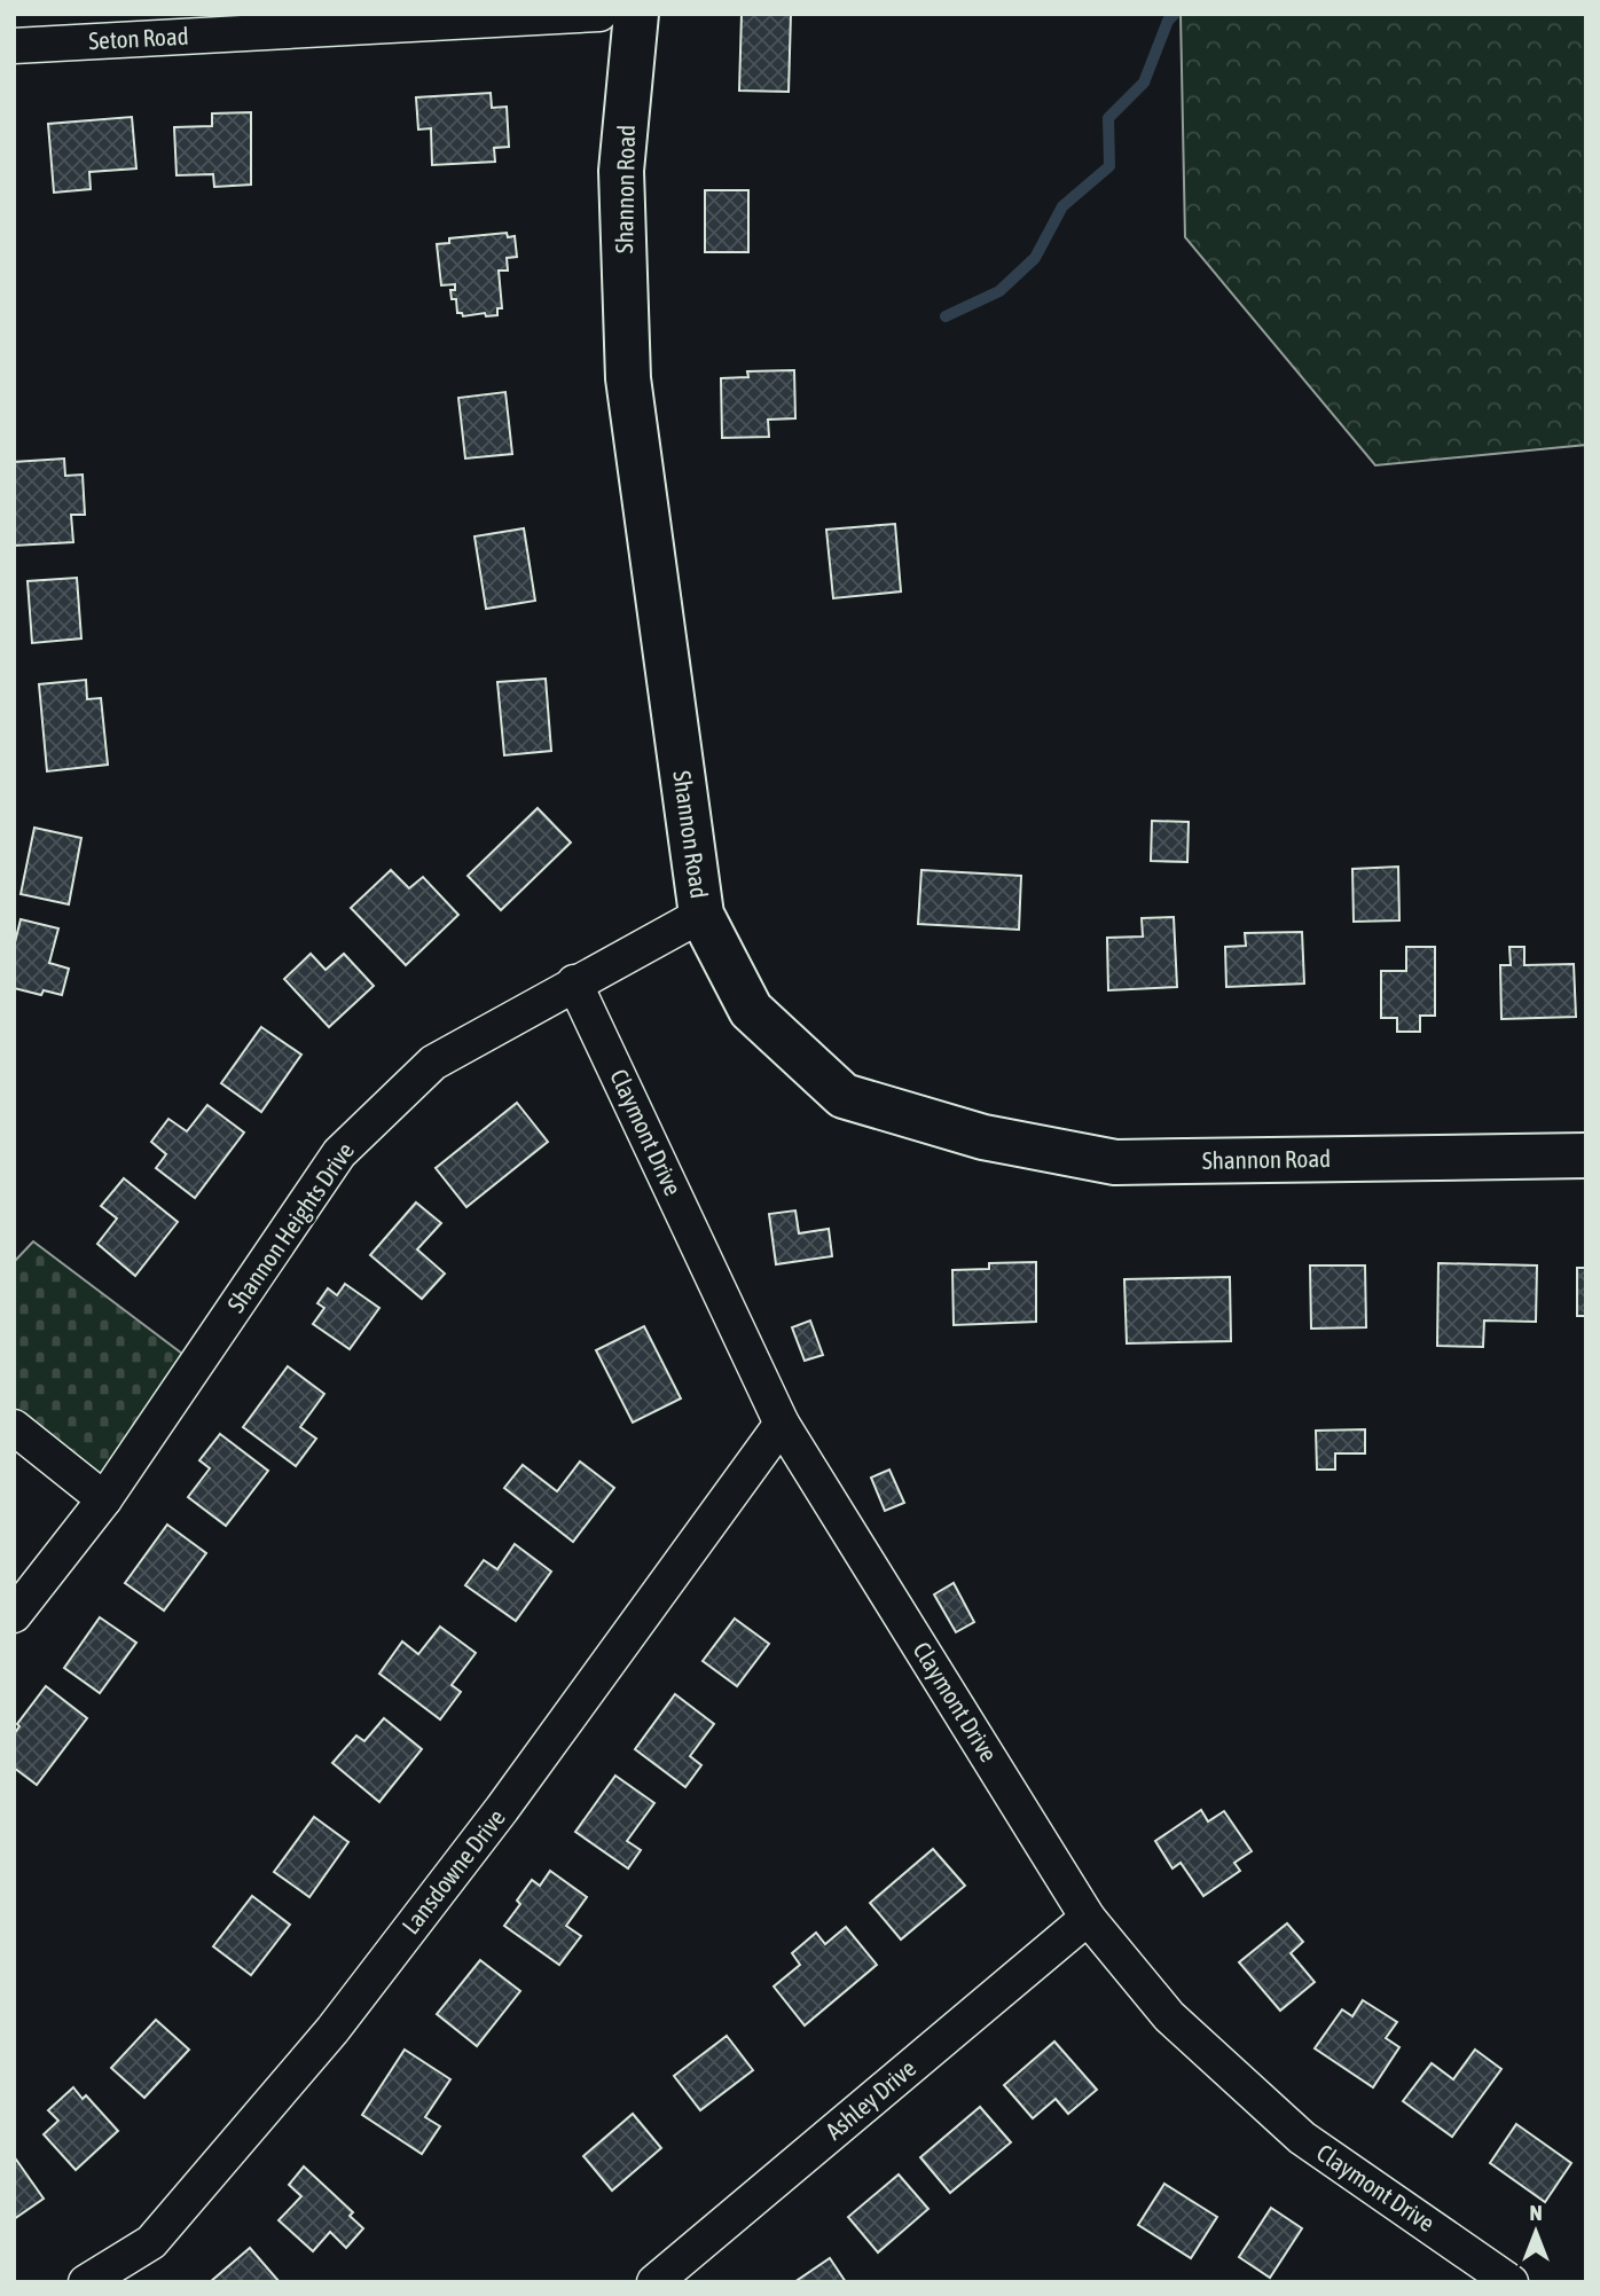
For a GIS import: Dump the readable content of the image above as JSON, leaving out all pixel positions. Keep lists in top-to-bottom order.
{
  "streets": {
    "street": [
      "Seton Road",
      "Shannon Road",
      "Claymont Drive",
      "Shannon Heights Drive",
      "Lansdowne Drive",
      "Ashley Drive"
    ]
  },
  "crossings": [
    ["Shannon Road", "Shannon Heights Drive"],
    ["Claymont Drive", "Shannon Heights Drive"],
    ["Claymont Drive", "Lansdowne Drive"],
    ["Claymont Drive", "Ashley Drive"]
  ],
  "north": "top"
}
